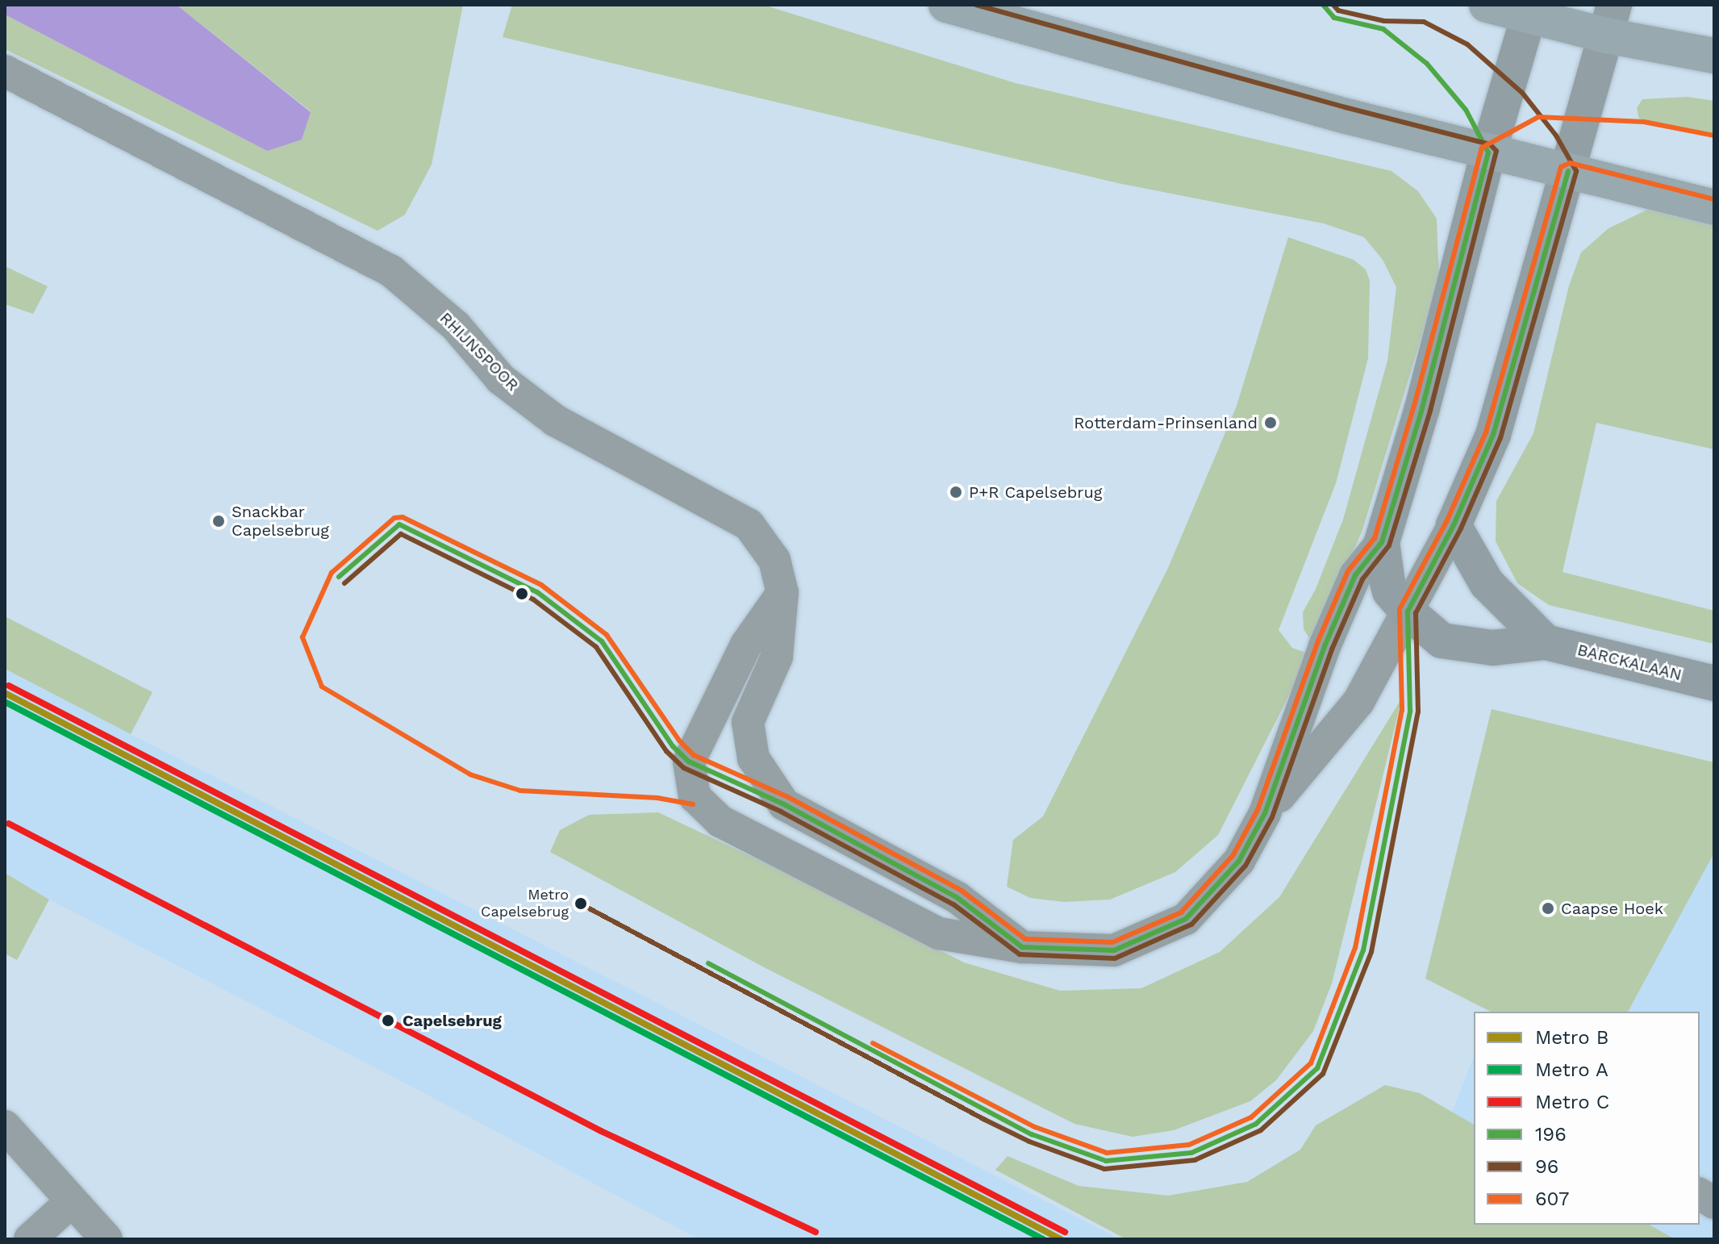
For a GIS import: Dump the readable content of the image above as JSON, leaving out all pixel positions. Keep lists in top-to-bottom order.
{
  "streets": {
    "street": ["RHIJNSPOOR", "BARCKALAAN"]
  },
  "places": [
    "Rotterdam-Prinsenland",
    "P+R Capelsebrug",
    "Snackbar Capelsebrug",
    "Metro Capelsebrug",
    "Caapse Hoek",
    "Capelsebrug"
  ],
  "lines": [
    "transit line 196",
    "transit line 96",
    "transit line 607",
    "metro line C",
    "metro line B",
    "metro line A"
  ],
  "legend": [
    "Metro B",
    "Metro A",
    "Metro C",
    "196",
    "96",
    "607"
  ]
}
